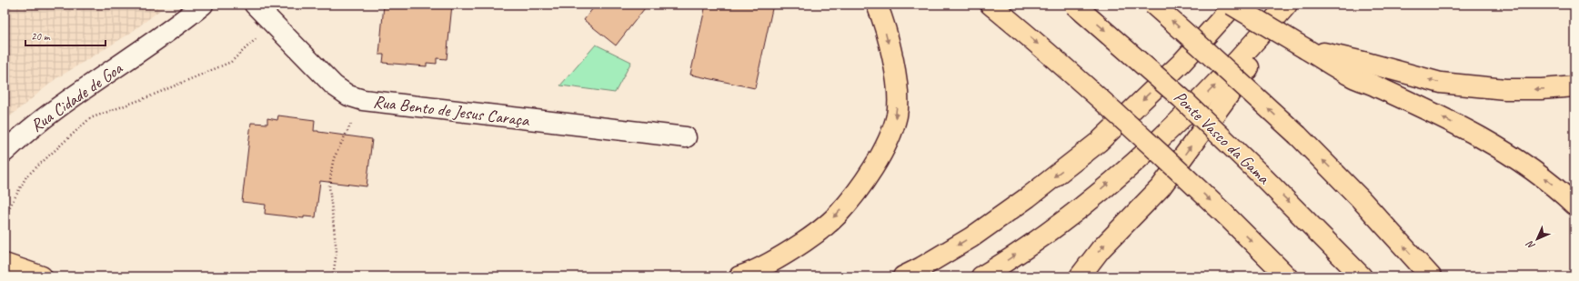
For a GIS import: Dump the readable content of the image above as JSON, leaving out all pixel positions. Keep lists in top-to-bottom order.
{
  "streets": {
    "highway": ["Ponte Vasco da Gama"],
    "street": ["Rua Cidade de Goa", "Rua Bento de Jesus Caraça"]
  },
  "scale_bar": "20 m",
  "north": "bottom left"
}
